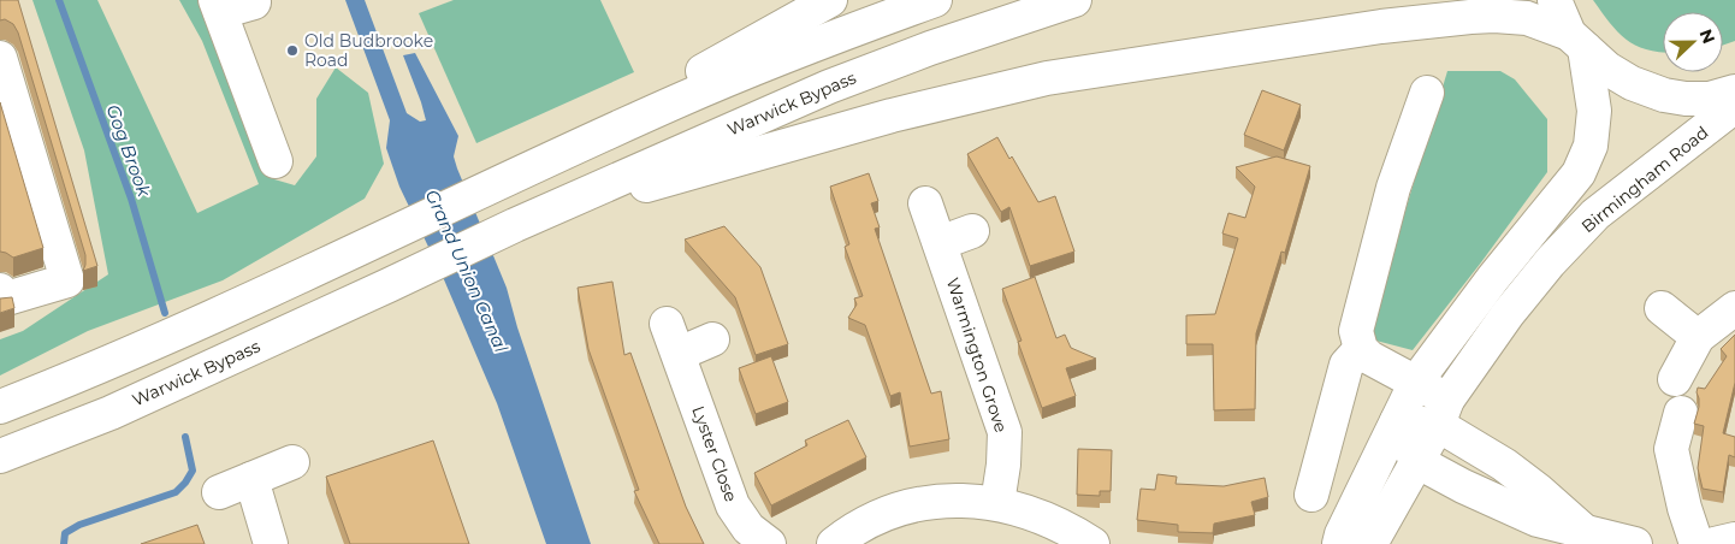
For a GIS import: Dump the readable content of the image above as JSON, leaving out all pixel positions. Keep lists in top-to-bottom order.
{
  "streets": {
    "main road": [
      "Warwick Bypass",
      "Birmingham Road",
      "Warmington Grove",
      "Lyster Close"
    ]
  },
  "water": ["Gog Brook", "Grand Union Canal"],
  "places": ["Old Budbrooke Road"],
  "north": "right"
}
